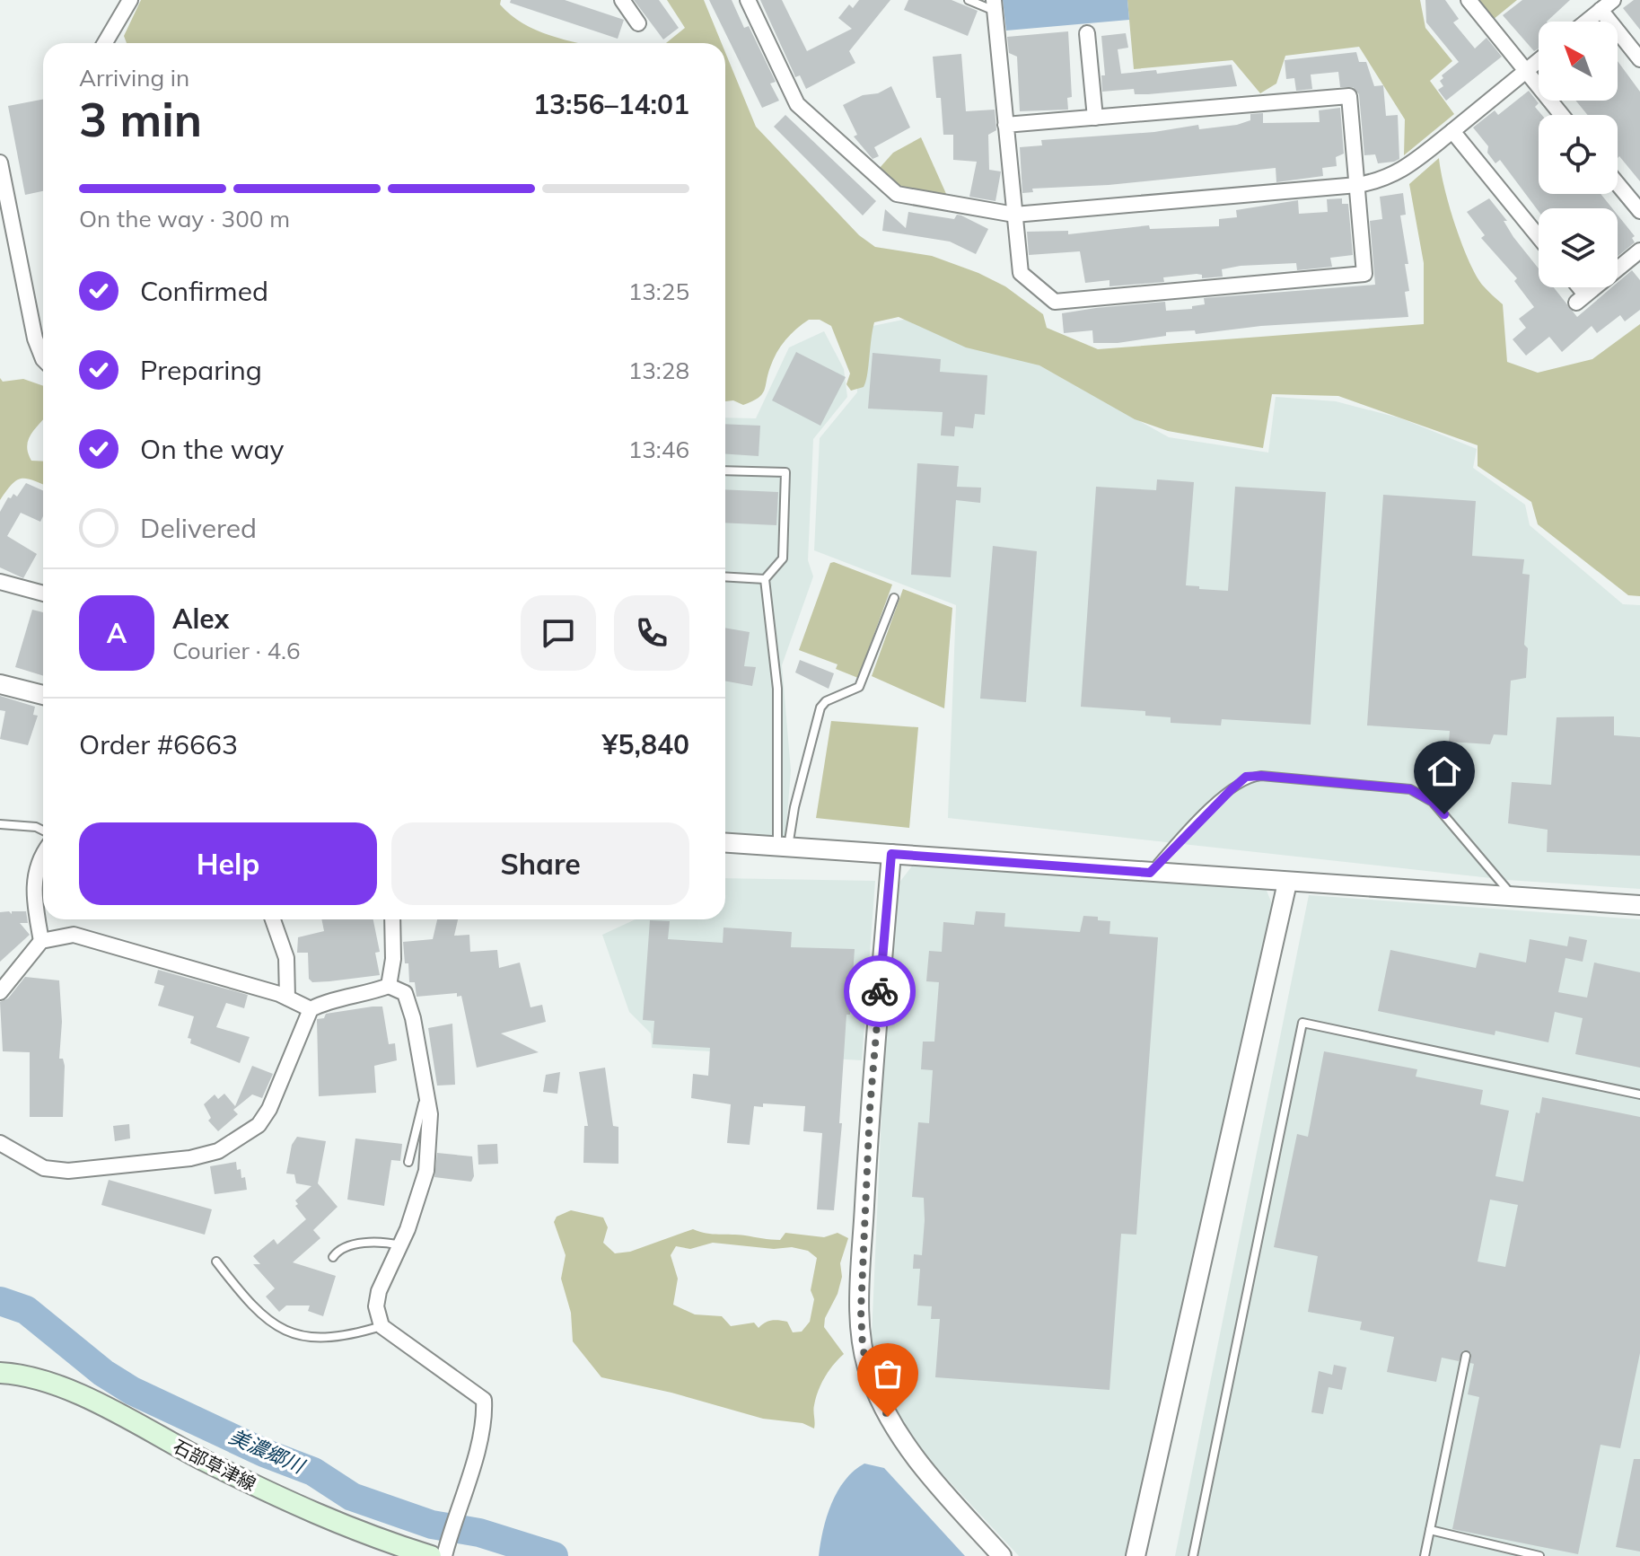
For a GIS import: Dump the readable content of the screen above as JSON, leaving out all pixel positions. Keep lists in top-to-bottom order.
{
  "streets": {
    "main road": ["石部草津線"]
  },
  "water": ["美濃郷川"],
  "north": "top left",
  "page": {
    "heading": ["3 min", "Arriving in", "13:56–14:01"],
    "panel": [
      "Alex",
      "Courier · 4.6",
      "Order #6663",
      "¥5,840"
    ],
    "bar": "On the way · 300 m",
    "list": [
      ["Confirmed", "13:25"],
      ["Preparing", "13:28"],
      ["On the way", "13:46"],
      "Delivered"
    ],
    "round": "A",
    "buttons": ["Help", "Share"]
  }
}
